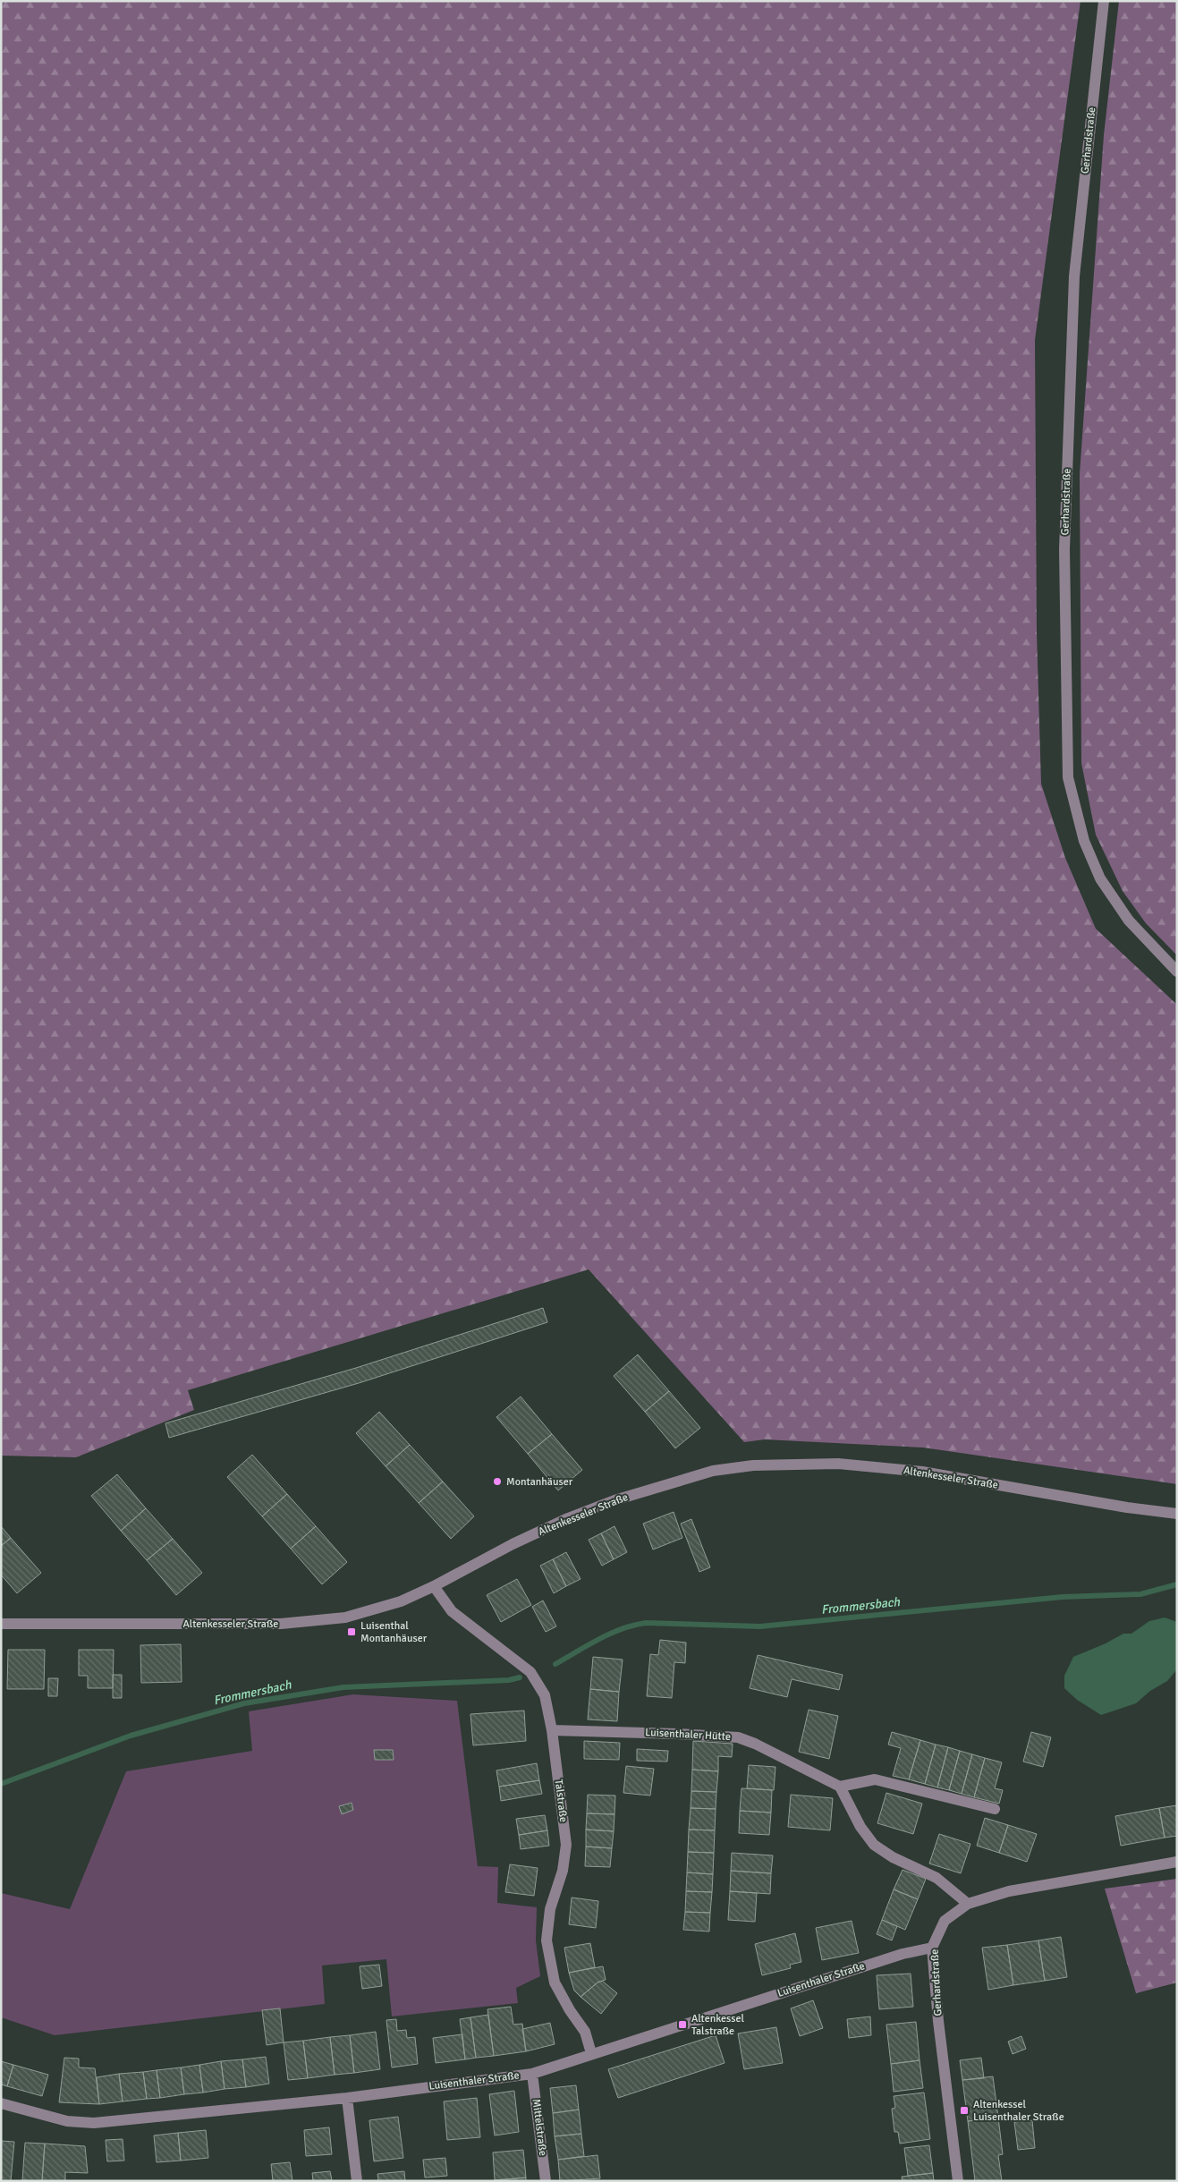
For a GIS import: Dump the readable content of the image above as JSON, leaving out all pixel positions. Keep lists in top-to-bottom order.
{
  "streets": {
    "street": [
      "Gerhardstraße",
      "Altenkesseler Straße",
      "Luisenthaler Hütte",
      "Talstraße",
      "Luisenthaler Straße",
      "Mittelstraße"
    ]
  },
  "crossings": [
    ["Gerhardstraße", "Luisenthaler Straße"],
    ["Altenkesseler Straße", "Talstraße"],
    ["Luisenthaler Hütte", "Talstraße"],
    ["Talstraße", "Luisenthaler Straße"],
    ["Luisenthaler Straße", "Mittelstraße"]
  ],
  "water": ["Frommersbach"],
  "places": {
    "other": ["Montanhäuser"],
    "transit": ["Luisenthal Montanhäuser", "Altenkessel Talstraße", "Altenkessel Luisenthaler Straße"]
  }
}
